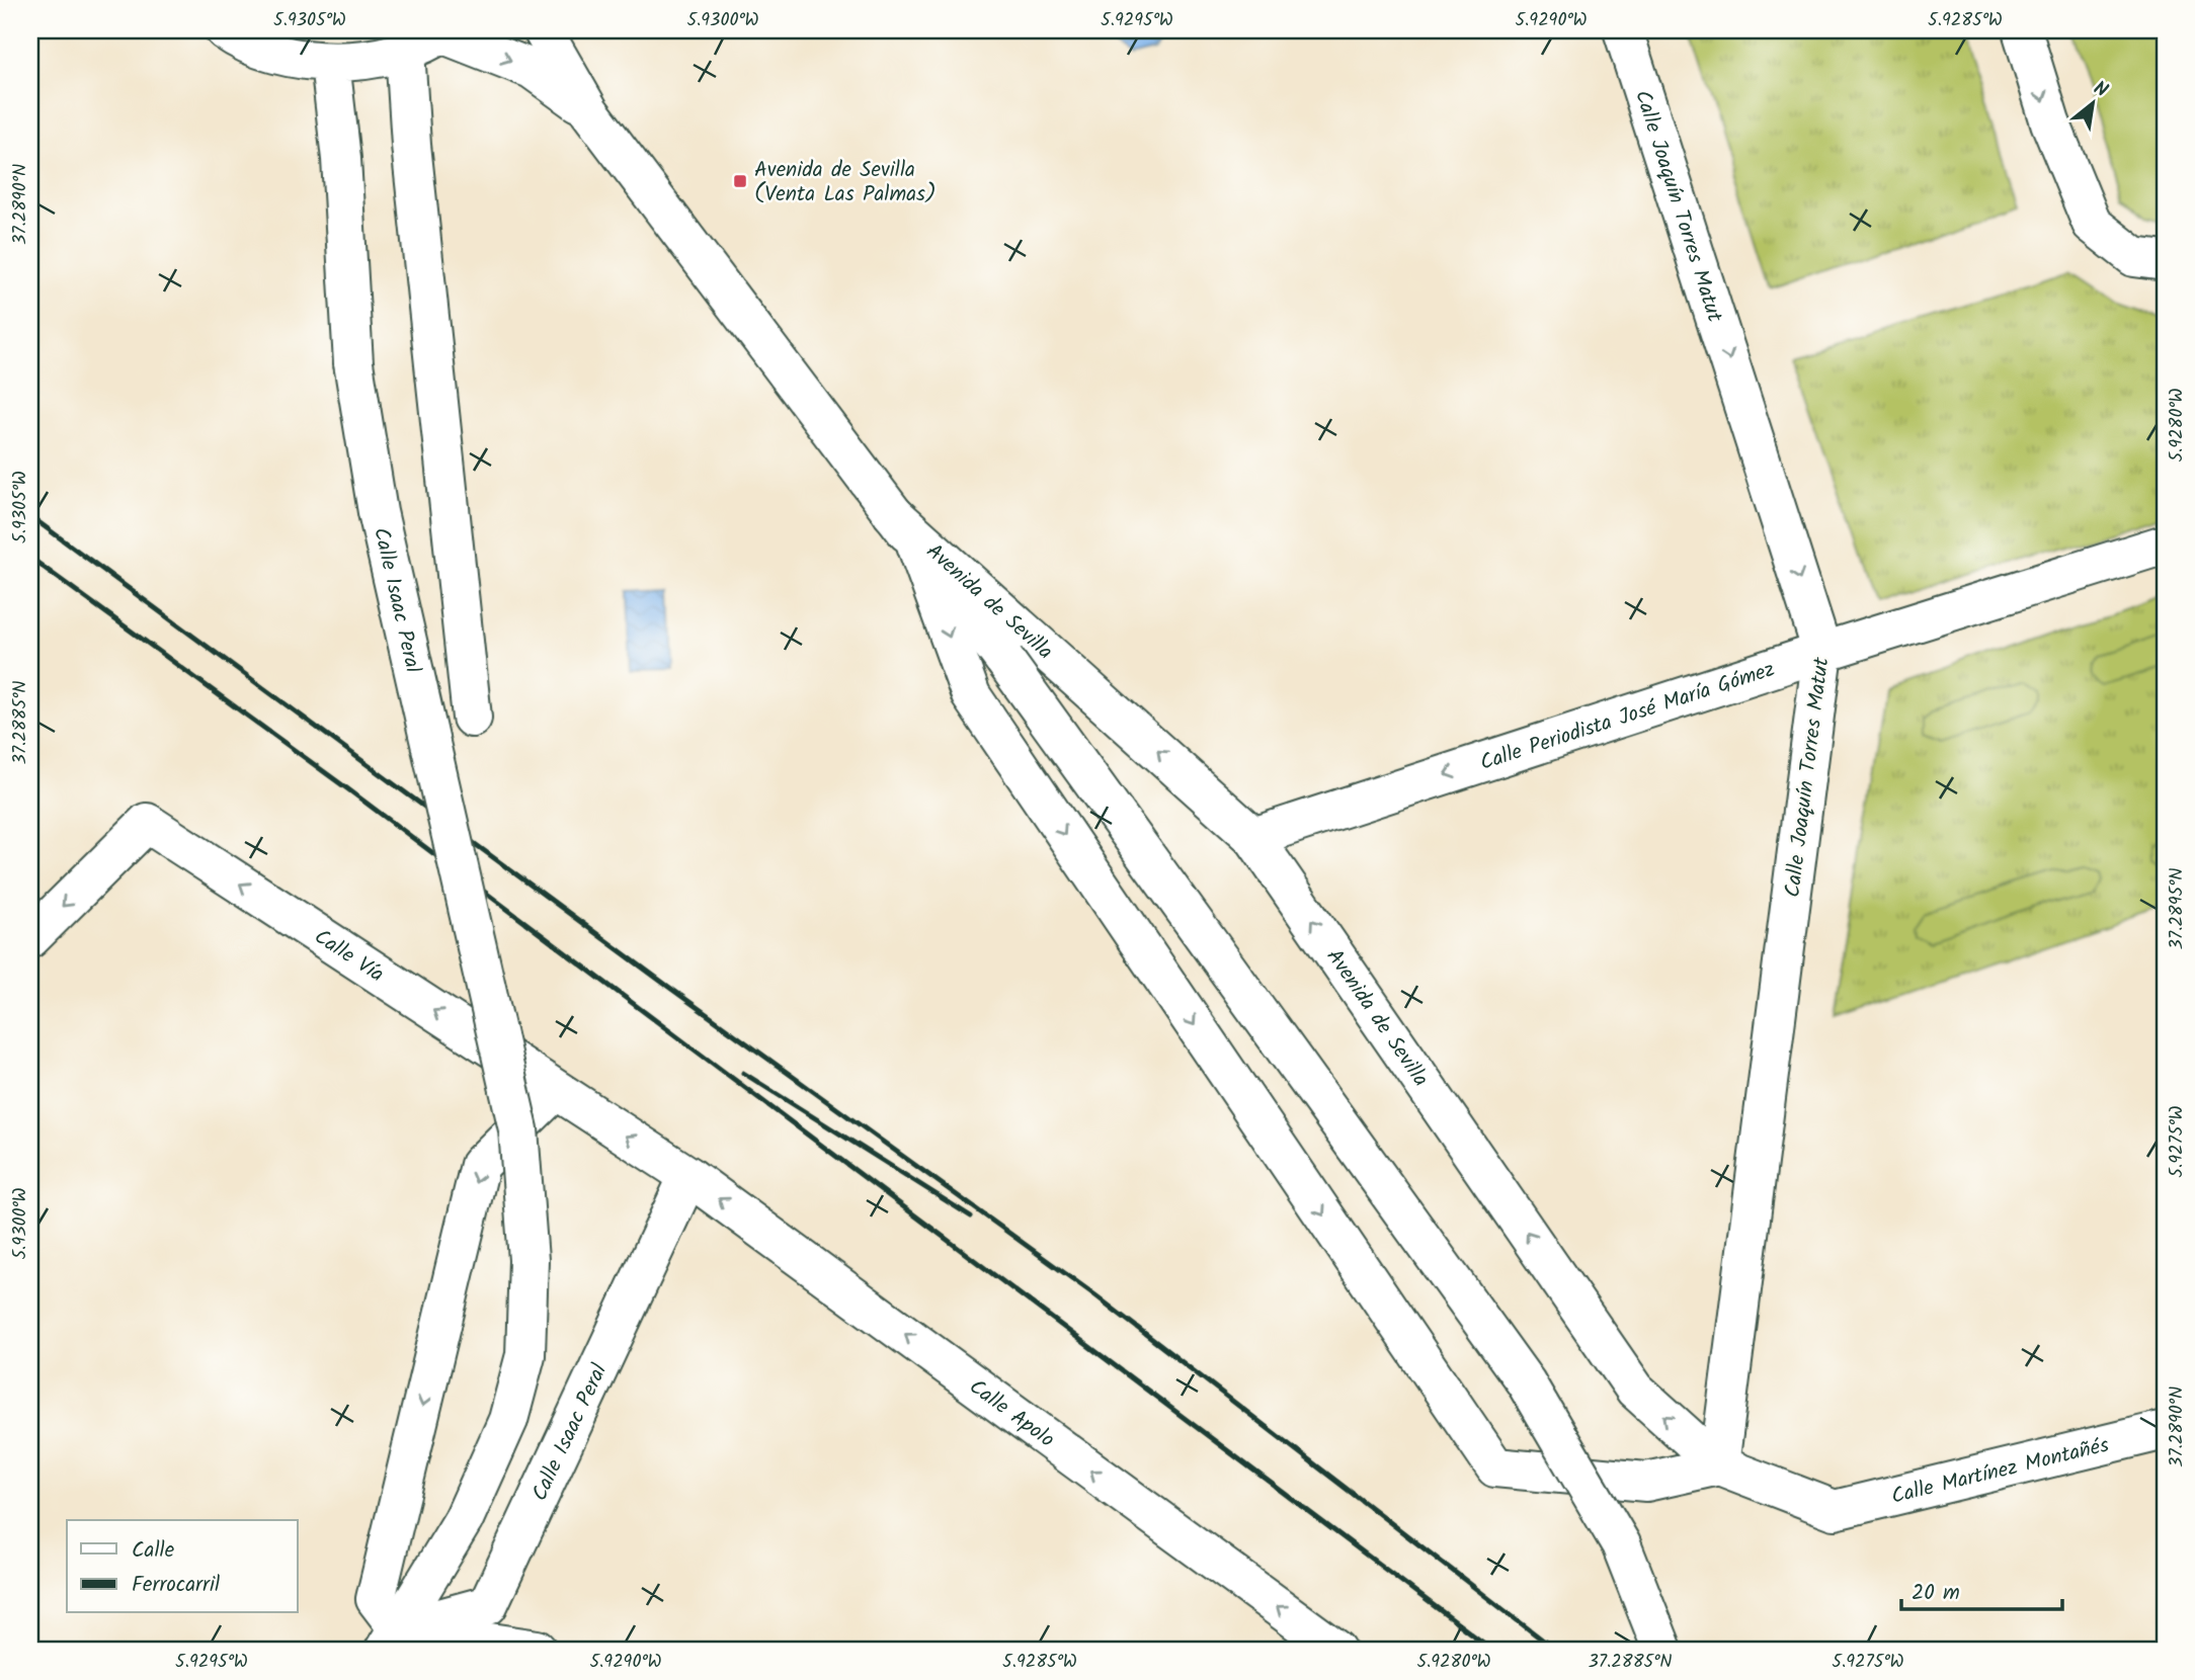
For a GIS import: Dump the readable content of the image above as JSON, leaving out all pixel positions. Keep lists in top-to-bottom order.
{
  "streets": {
    "street": [
      "Calle Joaquín Torres Matut",
      "Calle Isaac Peral",
      "Avenida de Sevilla",
      "Calle Periodista José María Gómez",
      "Calle Vía",
      "Calle Apolo",
      "Calle Martínez Montañés"
    ]
  },
  "crossings": [
    ["Calle Joaquín Torres Matut", "Avenida de Sevilla"],
    ["Calle Joaquín Torres Matut", "Calle Periodista José María Gómez"],
    ["Calle Joaquín Torres Matut", "Calle Martínez Montañés"],
    ["Calle Isaac Peral", "Calle Vía"],
    ["Calle Isaac Peral", "Calle Apolo"],
    ["Avenida de Sevilla", "Calle Periodista José María Gómez"],
    ["Avenida de Sevilla", "Calle Martínez Montañés"],
    ["Calle Vía", "Calle Apolo"]
  ],
  "one_way": [
    "Calle Joaquín Torres Matut",
    "Calle Periodista José María Gómez",
    "Calle Vía",
    "Calle Apolo"
  ],
  "places": {
    "transit": ["Avenida de Sevilla (Venta Las Palmas)"]
  },
  "legend": ["Calle", "Ferrocarril"],
  "scale_bar": "20 m",
  "north": "top right",
  "coordinates": [
    "5.9305°W",
    "5.9300°W",
    "5.9295°W",
    "5.9290°W",
    "5.9285°W",
    "37.2890°N",
    "5.9280°W",
    "37.2885°N",
    "37.2895°N",
    "5.9275°W"
  ]
}
